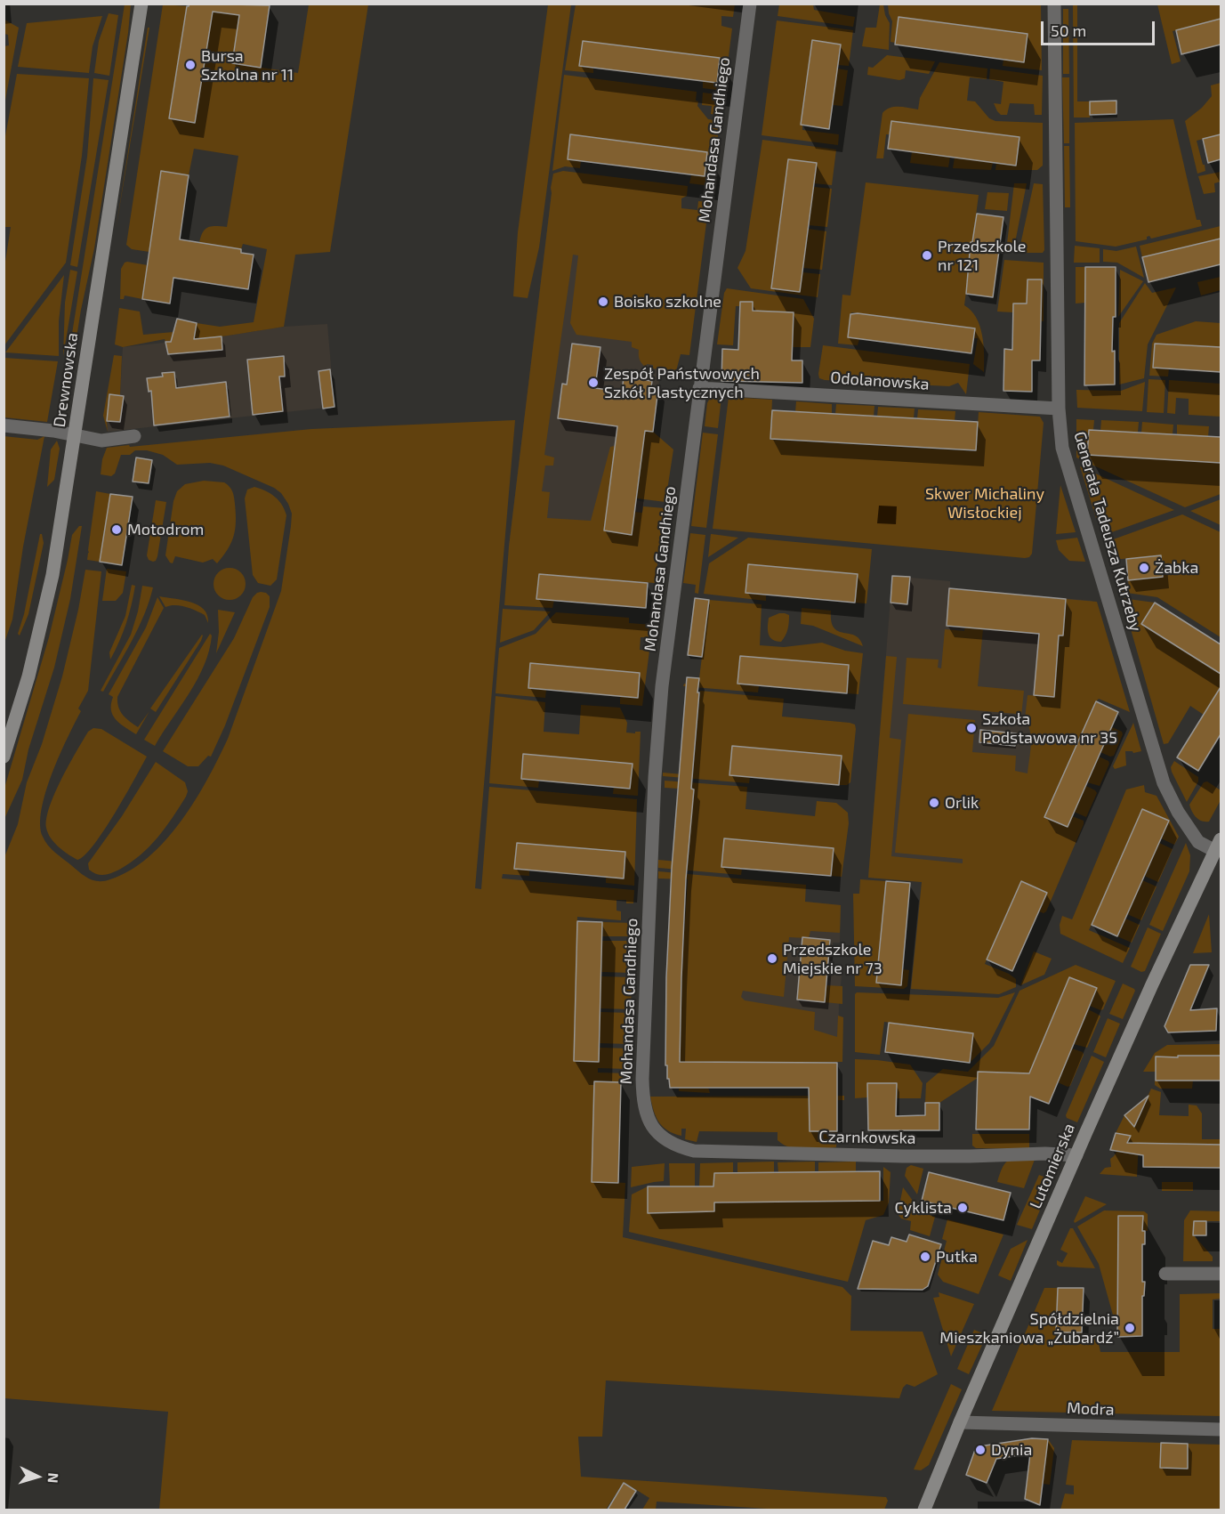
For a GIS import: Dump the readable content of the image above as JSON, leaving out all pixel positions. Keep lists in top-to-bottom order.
{
  "streets": {
    "main road": ["Drewnowska", "Lutomierska"],
    "street": [
      "Mohandasa Gandhiego",
      "Odolanowska",
      "Generała Tadeusza Kutrzeby",
      "Czarnkowska",
      "Modra"
    ]
  },
  "crossings": [
    ["Mohandasa Gandhiego", "Odolanowska"],
    ["Mohandasa Gandhiego", "Czarnkowska"],
    ["Odolanowska", "Generała Tadeusza Kutrzeby"],
    ["Generała Tadeusza Kutrzeby", "Lutomierska"],
    ["Czarnkowska", "Lutomierska"],
    ["Lutomierska", "Modra"]
  ],
  "parks": ["Skwer Michaliny Wisłockiej"],
  "places": [
    "Bursa Szkolna nr 11",
    "Przedszkole nr 121",
    "Boisko szkolne",
    "Zespół Państwowych Szkół Plastycznych",
    "Motodrom",
    "Żabka",
    "Szkoła Podstawowa nr 35",
    "Orlik",
    "Przedszkole Miejskie nr 73",
    "Cyklista",
    "Putka",
    "Spółdzielnia Mieszkaniowa „Żubardź”",
    "Dynia"
  ],
  "scale_bar": "50 m",
  "north": "right"
}
